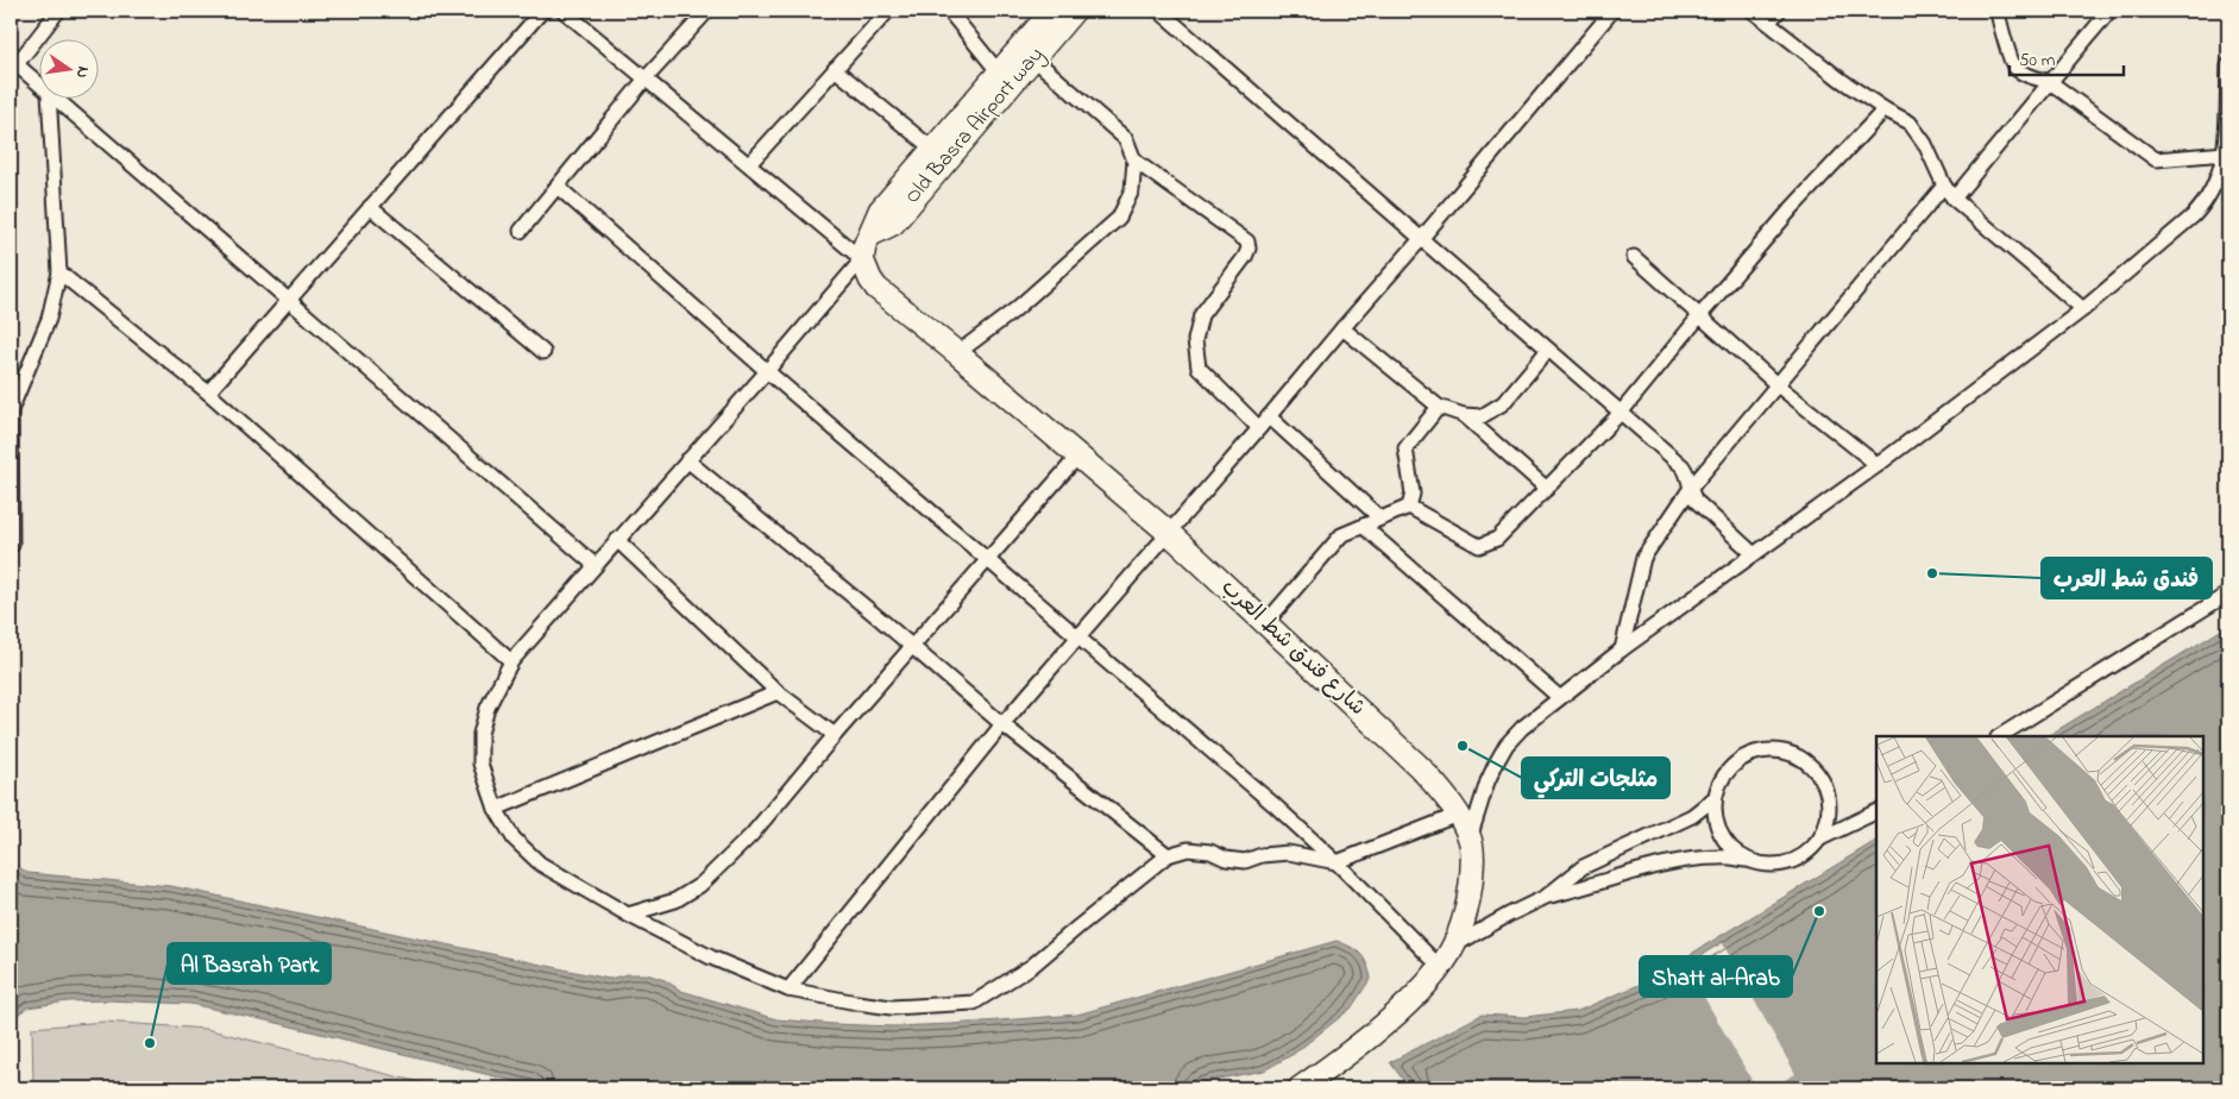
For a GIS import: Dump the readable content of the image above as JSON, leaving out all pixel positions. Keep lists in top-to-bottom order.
{
  "streets": {
    "main road": ["Old Basra Airport way", "شارع فندق شط العرب"]
  },
  "crossings": [
    ["Old Basra Airport way", "شارع فندق شط العرب"]
  ],
  "places": [
    "فندق شط العرب",
    "مثلجات التركي",
    "Shatt al-Arab",
    "Al Basrah Park"
  ],
  "scale_bar": "50 m",
  "north": "right"
}
